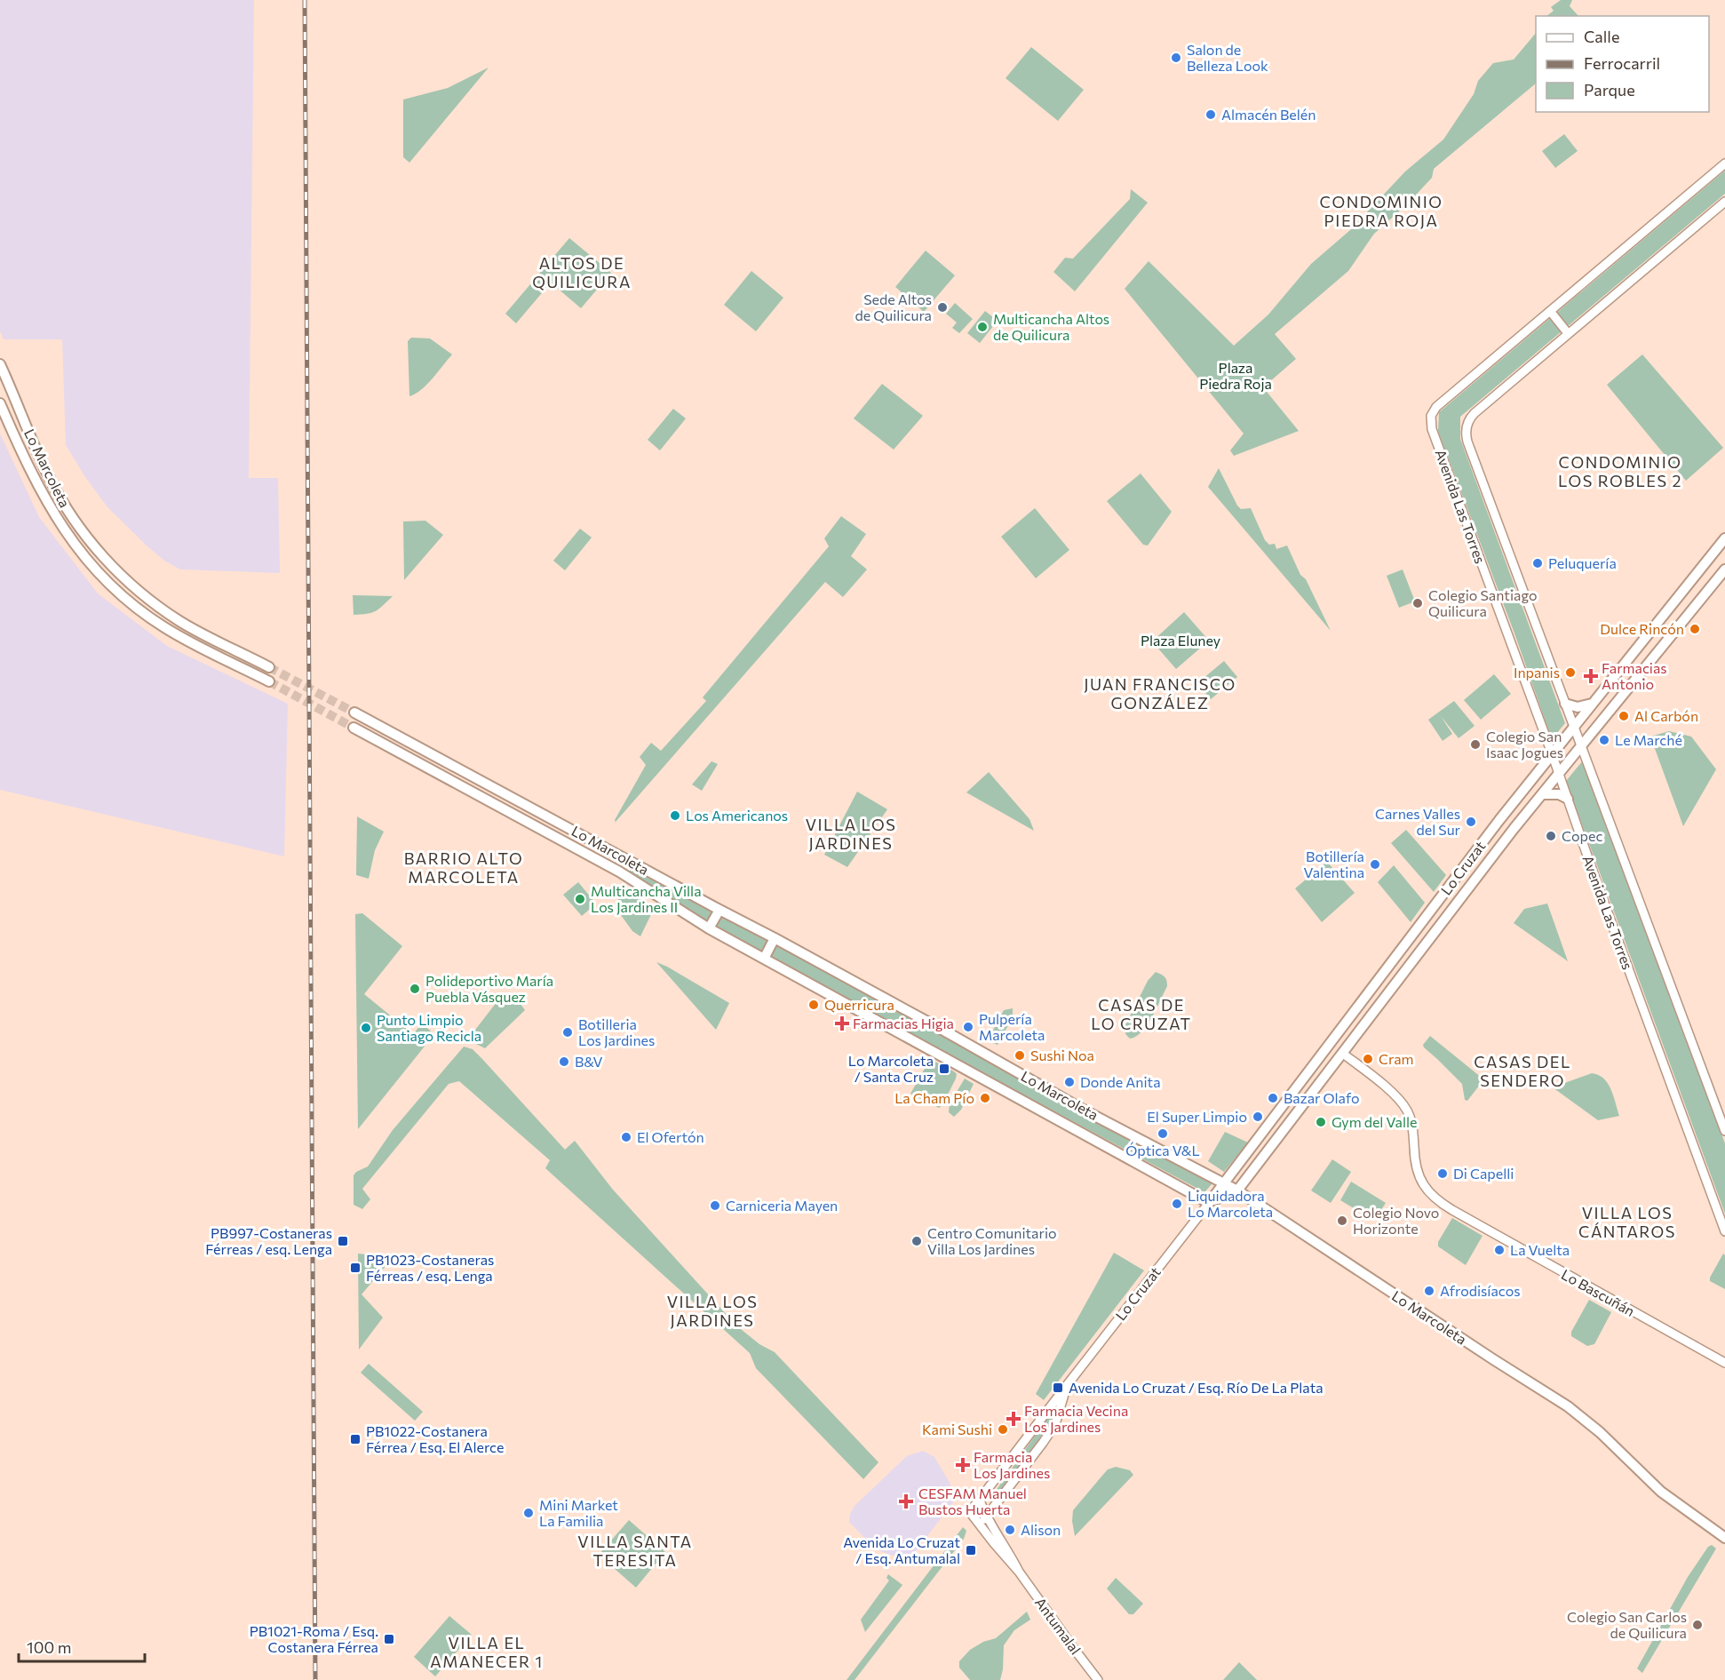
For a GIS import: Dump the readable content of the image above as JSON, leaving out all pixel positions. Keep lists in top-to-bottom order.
{
  "streets": {
    "main road": ["Lo Marcoleta", "Lo Cruzat"],
    "street": ["Avenida Las Torres", "Lo Bascuñán", "Antumalal"]
  },
  "crossings": [
    ["Lo Marcoleta", "Lo Cruzat"],
    ["Avenida Las Torres", "Lo Cruzat"],
    ["Lo Cruzat", "Lo Bascuñán"],
    ["Lo Cruzat", "Antumalal"]
  ],
  "districts": [
    "CONDOMINIO PIEDRA ROJA",
    "ALTOS DE QUILICURA",
    "CONDOMINIO LOS ROBLES 2",
    "JUAN FRANCISCO GONZÁLEZ",
    "VILLA LOS JARDINES",
    "BARRIO ALTO MARCOLETA",
    "CASAS DE LO CRUZAT",
    "CASAS DEL SENDERO",
    "VILLA LOS CÁNTAROS",
    "VILLA LOS JARDINES",
    "VILLA SANTA TERESITA",
    "VILLA EL AMANECER 1"
  ],
  "parks": ["Plaza Piedra Roja", "Plaza Eluney"],
  "places": {
    "other": [
      "Salon de Belleza Look",
      "Almacén Belén",
      "Sede Altos de Quilicura",
      "Multicancha Altos de Quilicura",
      "Peluquería",
      "Colegio Santiago Quilicura",
      "Dulce Rincón",
      "Inpanis",
      "Al Carbón",
      "Le Marché",
      "Colegio San Isaac Jogues",
      "Los Americanos",
      "Carnes Valles del Sur",
      "Copec",
      "Botillería Valentina",
      "Multicancha Villa Los Jardines II",
      "Polideportivo María Puebla Vásquez",
      "Querricura",
      "Pulpería Marcoleta",
      "Punto Limpio Santiago Recicla",
      "Botilleria Los Jardines",
      "Sushi Noa",
      "Cram",
      "B&V",
      "Donde Anita",
      "La Cham Pío",
      "Bazar Olafo",
      "El Super Limpio",
      "Gym del Valle",
      "Óptica V&L",
      "El Ofertón",
      "Di Capelli",
      "Liquidadora Lo Marcoleta",
      "Carniceria Mayen",
      "Colegio Novo Horizonte",
      "Centro Comunitario Villa Los Jardines",
      "La Vuelta",
      "Afrodisíacos",
      "Kami Sushi",
      "Mini Market La Familia",
      "Alison",
      "Colegio San Carlos de Quilicura"
    ],
    "health": [
      "Farmacias Antonio",
      "Farmacias Higia",
      "Farmacia Vecina Los Jardines",
      "Farmacia Los Jardines",
      "CESFAM Manuel Bustos Huerta"
    ],
    "transit": [
      "Lo Marcoleta / Santa Cruz",
      "PB997-Costaneras Férreas / esq. Lenga",
      "PB1023-Costaneras Férreas / esq. Lenga",
      "Avenida Lo Cruzat / Esq. Río De La Plata",
      "PB1022-Costanera Férrea / Esq. El Alerce",
      "Avenida Lo Cruzat / Esq. Antumalal",
      "PB1021-Roma / Esq. Costanera Férrea"
    ]
  },
  "legend": ["Calle", "Ferrocarril", "Parque"],
  "scale_bar": "100 m"
}
